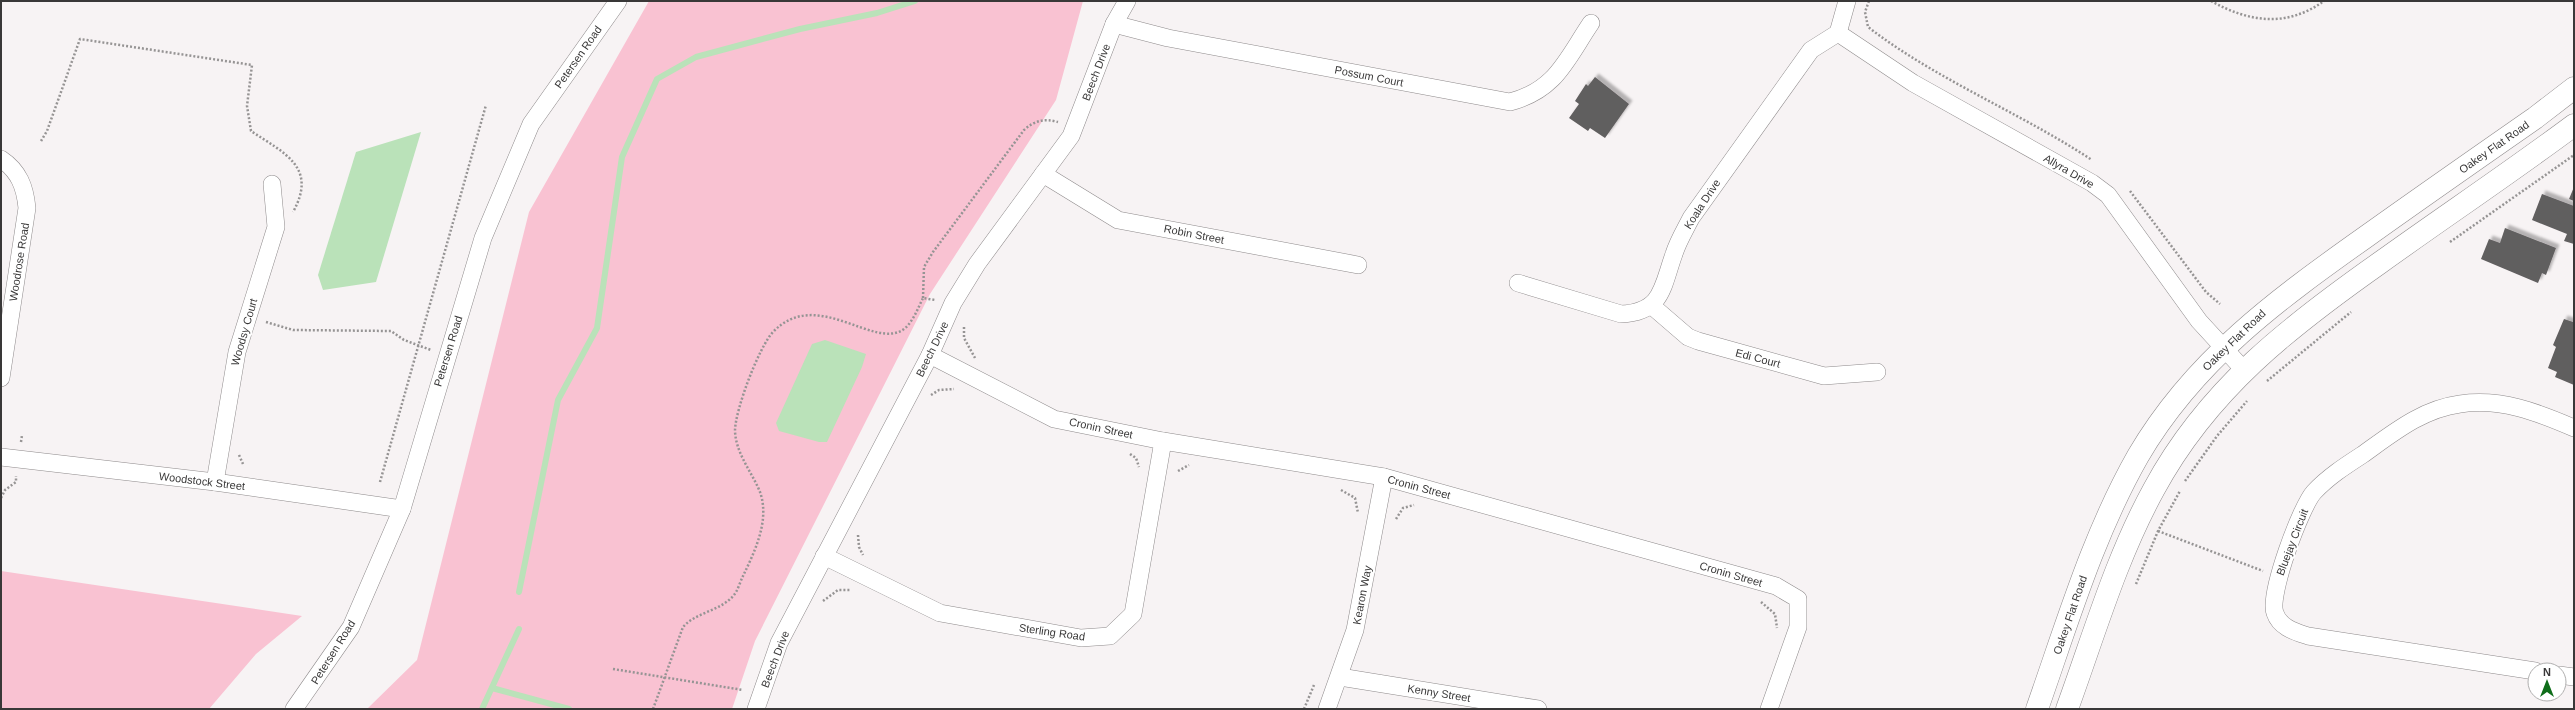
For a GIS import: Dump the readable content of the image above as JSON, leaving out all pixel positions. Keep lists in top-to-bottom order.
{
  "streets": {
    "main road": ["Oakey Flat Road"],
    "street": [
      "Petersen Road",
      "Beech Drive",
      "Possum Court",
      "Allyra Drive",
      "Koala Drive",
      "Robin Street",
      "Woodrose Road",
      "Woodsy Court",
      "Edi Court",
      "Cronin Street",
      "Woodstock Street",
      "Bluejay Circuit",
      "Kearon Way",
      "Sterling Road",
      "Kenny Street"
    ]
  },
  "crossings": [
    ["Petersen Road", "Woodstock Street"],
    ["Beech Drive", "Possum Court"],
    ["Beech Drive", "Robin Street"],
    ["Beech Drive", "Cronin Street"],
    ["Beech Drive", "Sterling Road"],
    ["Oakey Flat Road", "Allyra Drive"],
    ["Allyra Drive", "Koala Drive"],
    ["Koala Drive", "Edi Court"],
    ["Woodsy Court", "Woodstock Street"],
    ["Cronin Street", "Kearon Way"],
    ["Cronin Street", "Sterling Road"],
    ["Kearon Way", "Kenny Street"]
  ],
  "north": "top"
}
